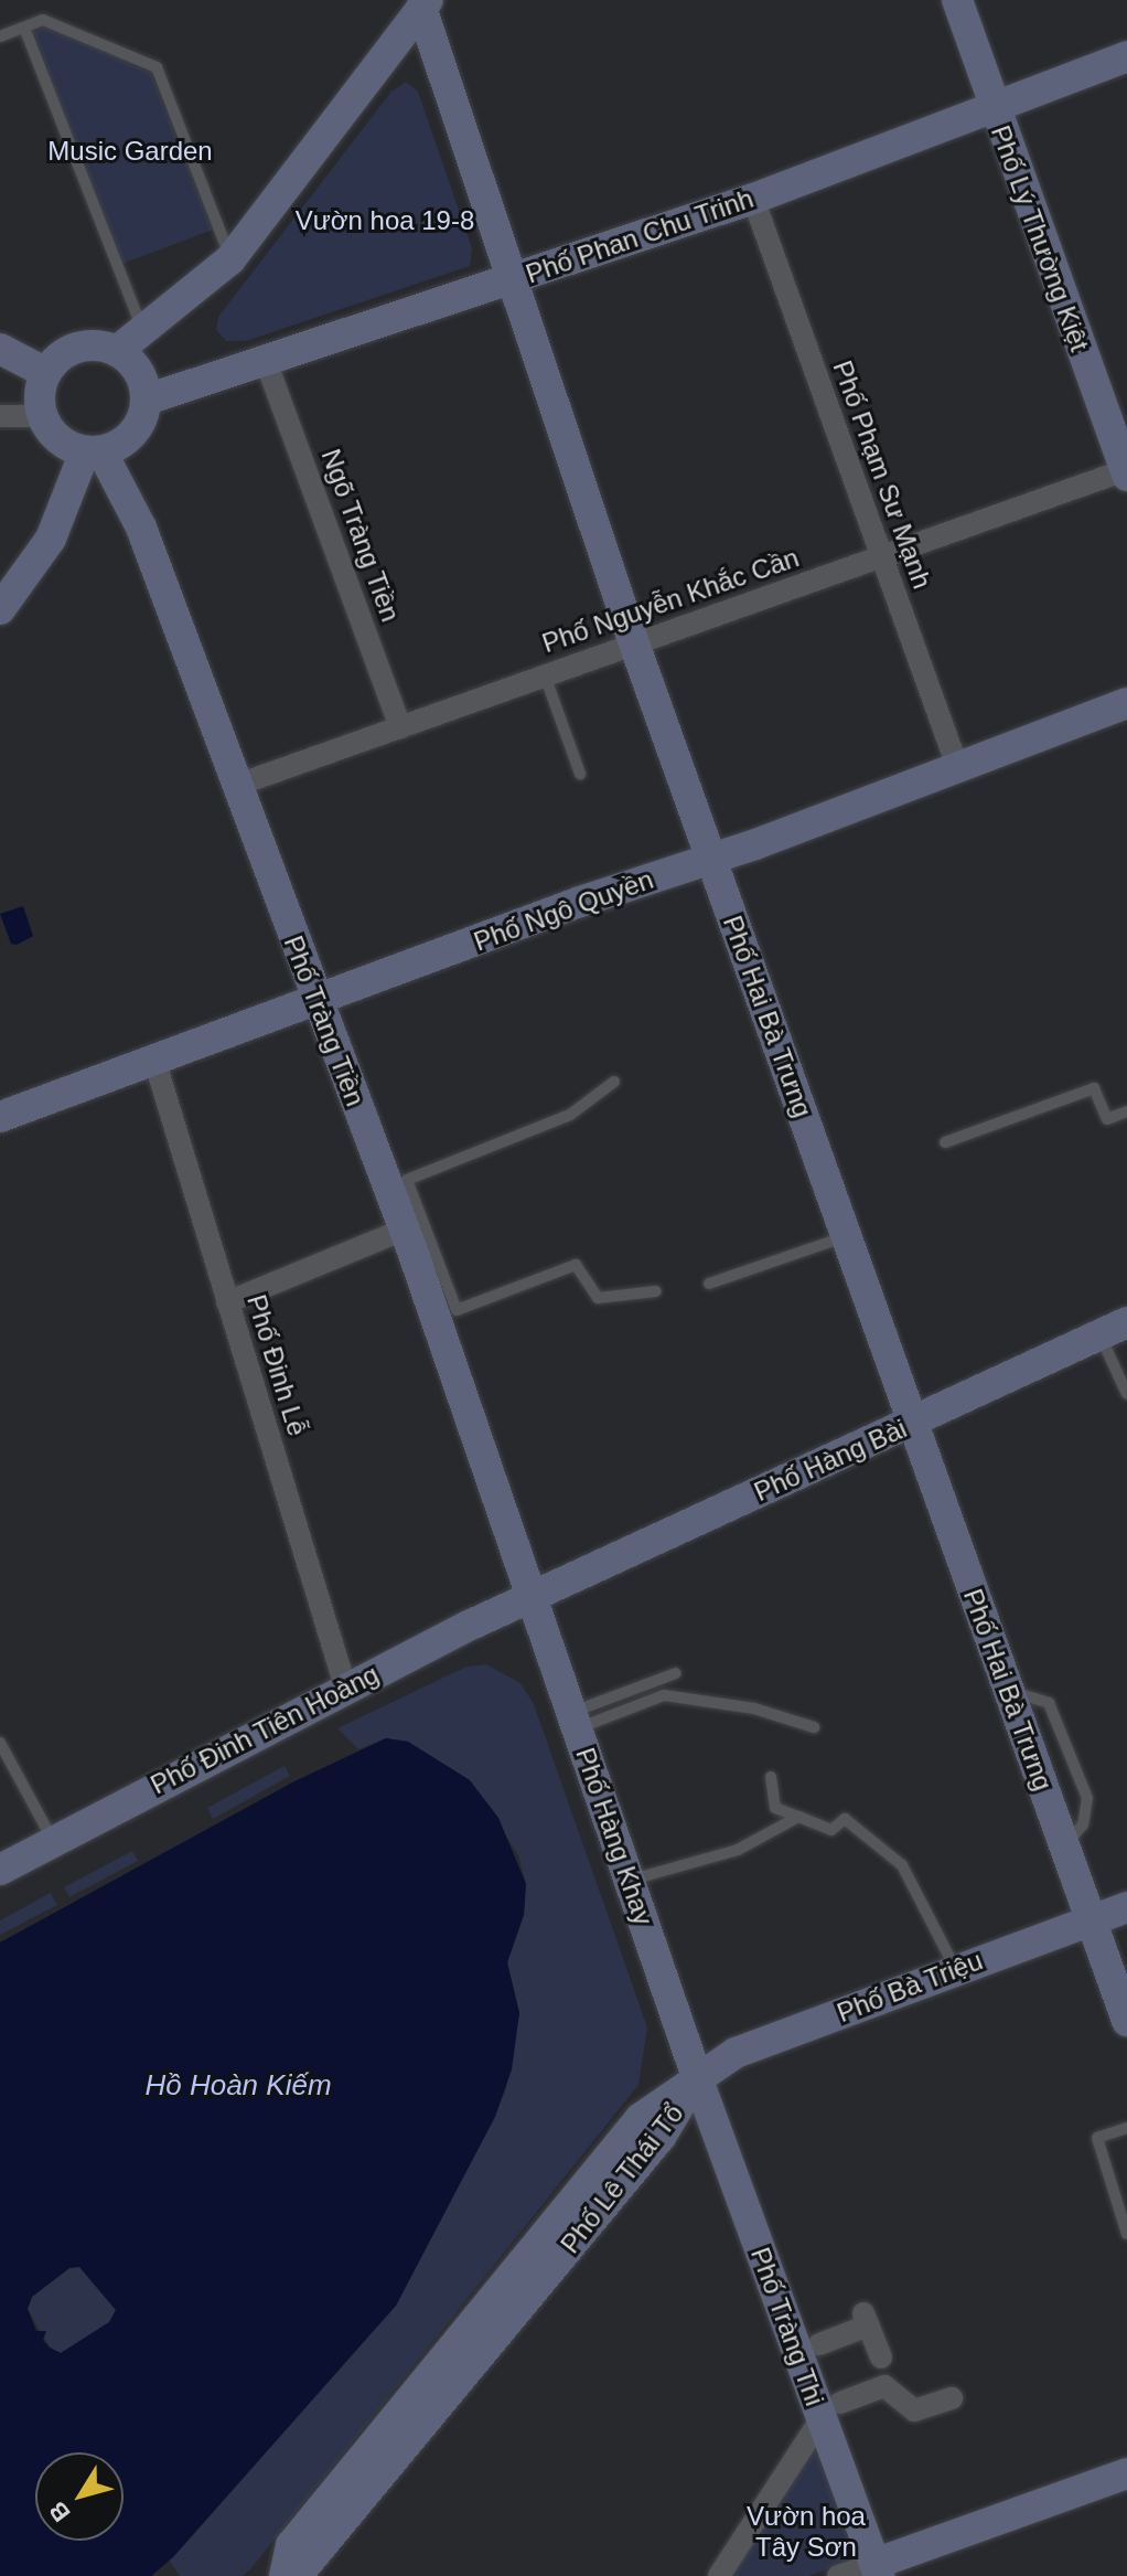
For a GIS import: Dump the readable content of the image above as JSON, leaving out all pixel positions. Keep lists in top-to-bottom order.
{
  "streets": {
    "main road": [
      "Phố Phan Chu Trinh",
      "Phố Lý Thường Kiệt",
      "Phố Ngô Quyền",
      "Phố Hai Bà Trưng",
      "Phố Tràng Tiền",
      "Phố Hàng Bài",
      "Phố Đinh Tiên Hoàng",
      "Phố Hàng Khay",
      "Phố Bà Triệu",
      "Phố Lê Thái Tổ",
      "Phố Tràng Thi"
    ],
    "street": [
      "Phố Phạm Sư Mạnh",
      "Ngõ Tràng Tiền",
      "Phố Nguyễn Khắc Cần",
      "Phố Đinh Lễ"
    ]
  },
  "crossings": [
    ["Phố Phan Chu Trinh", "Phố Lý Thường Kiệt"],
    ["Phố Phan Chu Trinh", "Phố Phạm Sư Mạnh"],
    ["Phố Phan Chu Trinh", "Ngõ Tràng Tiền"],
    ["Phố Phan Chu Trinh", "Phố Hai Bà Trưng"],
    ["Phố Phan Chu Trinh", "Phố Tràng Tiền"],
    ["Phố Lý Thường Kiệt", "Phố Nguyễn Khắc Cần"],
    ["Phố Phạm Sư Mạnh", "Phố Nguyễn Khắc Cần"],
    ["Phố Phạm Sư Mạnh", "Phố Ngô Quyền"],
    ["Ngõ Tràng Tiền", "Phố Nguyễn Khắc Cần"],
    ["Phố Nguyễn Khắc Cần", "Phố Hai Bà Trưng"],
    ["Phố Nguyễn Khắc Cần", "Phố Tràng Tiền"],
    ["Phố Ngô Quyền", "Phố Hai Bà Trưng"],
    ["Phố Ngô Quyền", "Phố Tràng Tiền"],
    ["Phố Ngô Quyền", "Phố Đinh Lễ"],
    ["Phố Hai Bà Trưng", "Phố Hàng Bài"],
    ["Phố Hai Bà Trưng", "Phố Bà Triệu"],
    ["Phố Tràng Tiền", "Phố Hàng Bài"],
    ["Phố Tràng Tiền", "Phố Đinh Tiên Hoàng"],
    ["Phố Tràng Tiền", "Phố Hàng Khay"],
    ["Phố Đinh Lễ", "Phố Đinh Tiên Hoàng"],
    ["Phố Hàng Bài", "Phố Đinh Tiên Hoàng"],
    ["Phố Hàng Bài", "Phố Hàng Khay"],
    ["Phố Đinh Tiên Hoàng", "Phố Hàng Khay"],
    ["Phố Hàng Khay", "Phố Bà Triệu"],
    ["Phố Hàng Khay", "Phố Lê Thái Tổ"],
    ["Phố Hàng Khay", "Phố Tràng Thi"],
    ["Phố Bà Triệu", "Phố Lê Thái Tổ"],
    ["Phố Bà Triệu", "Phố Tràng Thi"],
    ["Phố Lê Thái Tổ", "Phố Tràng Thi"]
  ],
  "water": ["Hồ Hoàn Kiếm"],
  "parks": ["Music Garden", "Vườn hoa 19-8", "Vườn hoa Tây Sơn"],
  "north": "bottom left"
}
